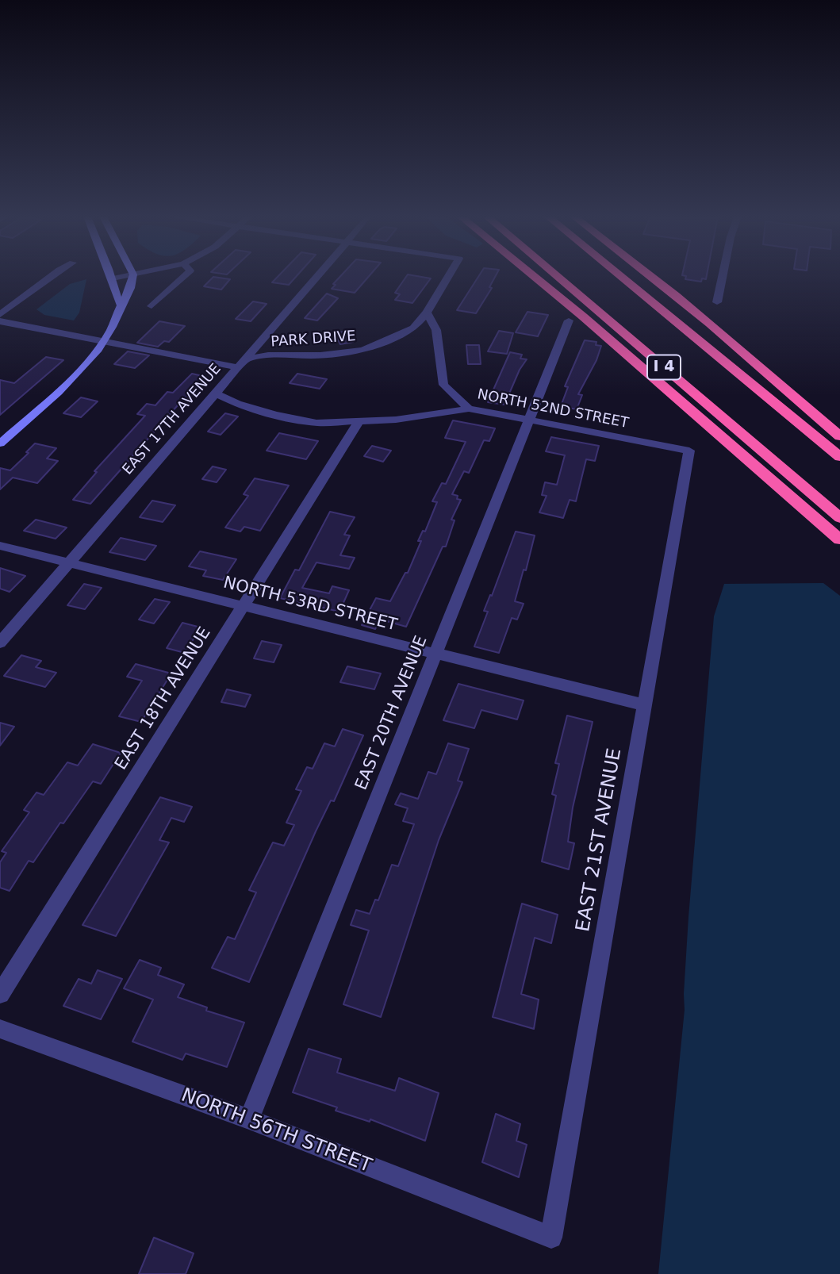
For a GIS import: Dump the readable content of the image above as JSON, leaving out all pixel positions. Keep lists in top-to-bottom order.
{
  "streets": {
    "highway": ["I 4"],
    "street": [
      "PARK DRIVE",
      "NORTH 52ND STREET",
      "EAST 17TH AVENUE",
      "NORTH 53RD STREET",
      "EAST 18TH AVENUE",
      "EAST 20TH AVENUE",
      "EAST 21ST AVENUE",
      "NORTH 56TH STREET"
    ]
  },
  "crossings": [
    ["PARK DRIVE", "EAST 17TH AVENUE"],
    ["NORTH 52ND STREET", "EAST 17TH AVENUE"],
    ["NORTH 52ND STREET", "EAST 18TH AVENUE"],
    ["NORTH 52ND STREET", "EAST 20TH AVENUE"],
    ["NORTH 52ND STREET", "EAST 21ST AVENUE"],
    ["EAST 17TH AVENUE", "NORTH 53RD STREET"],
    ["NORTH 53RD STREET", "EAST 18TH AVENUE"],
    ["NORTH 53RD STREET", "EAST 20TH AVENUE"],
    ["NORTH 53RD STREET", "EAST 21ST AVENUE"],
    ["EAST 20TH AVENUE", "NORTH 56TH STREET"],
    ["EAST 21ST AVENUE", "NORTH 56TH STREET"]
  ]
}
